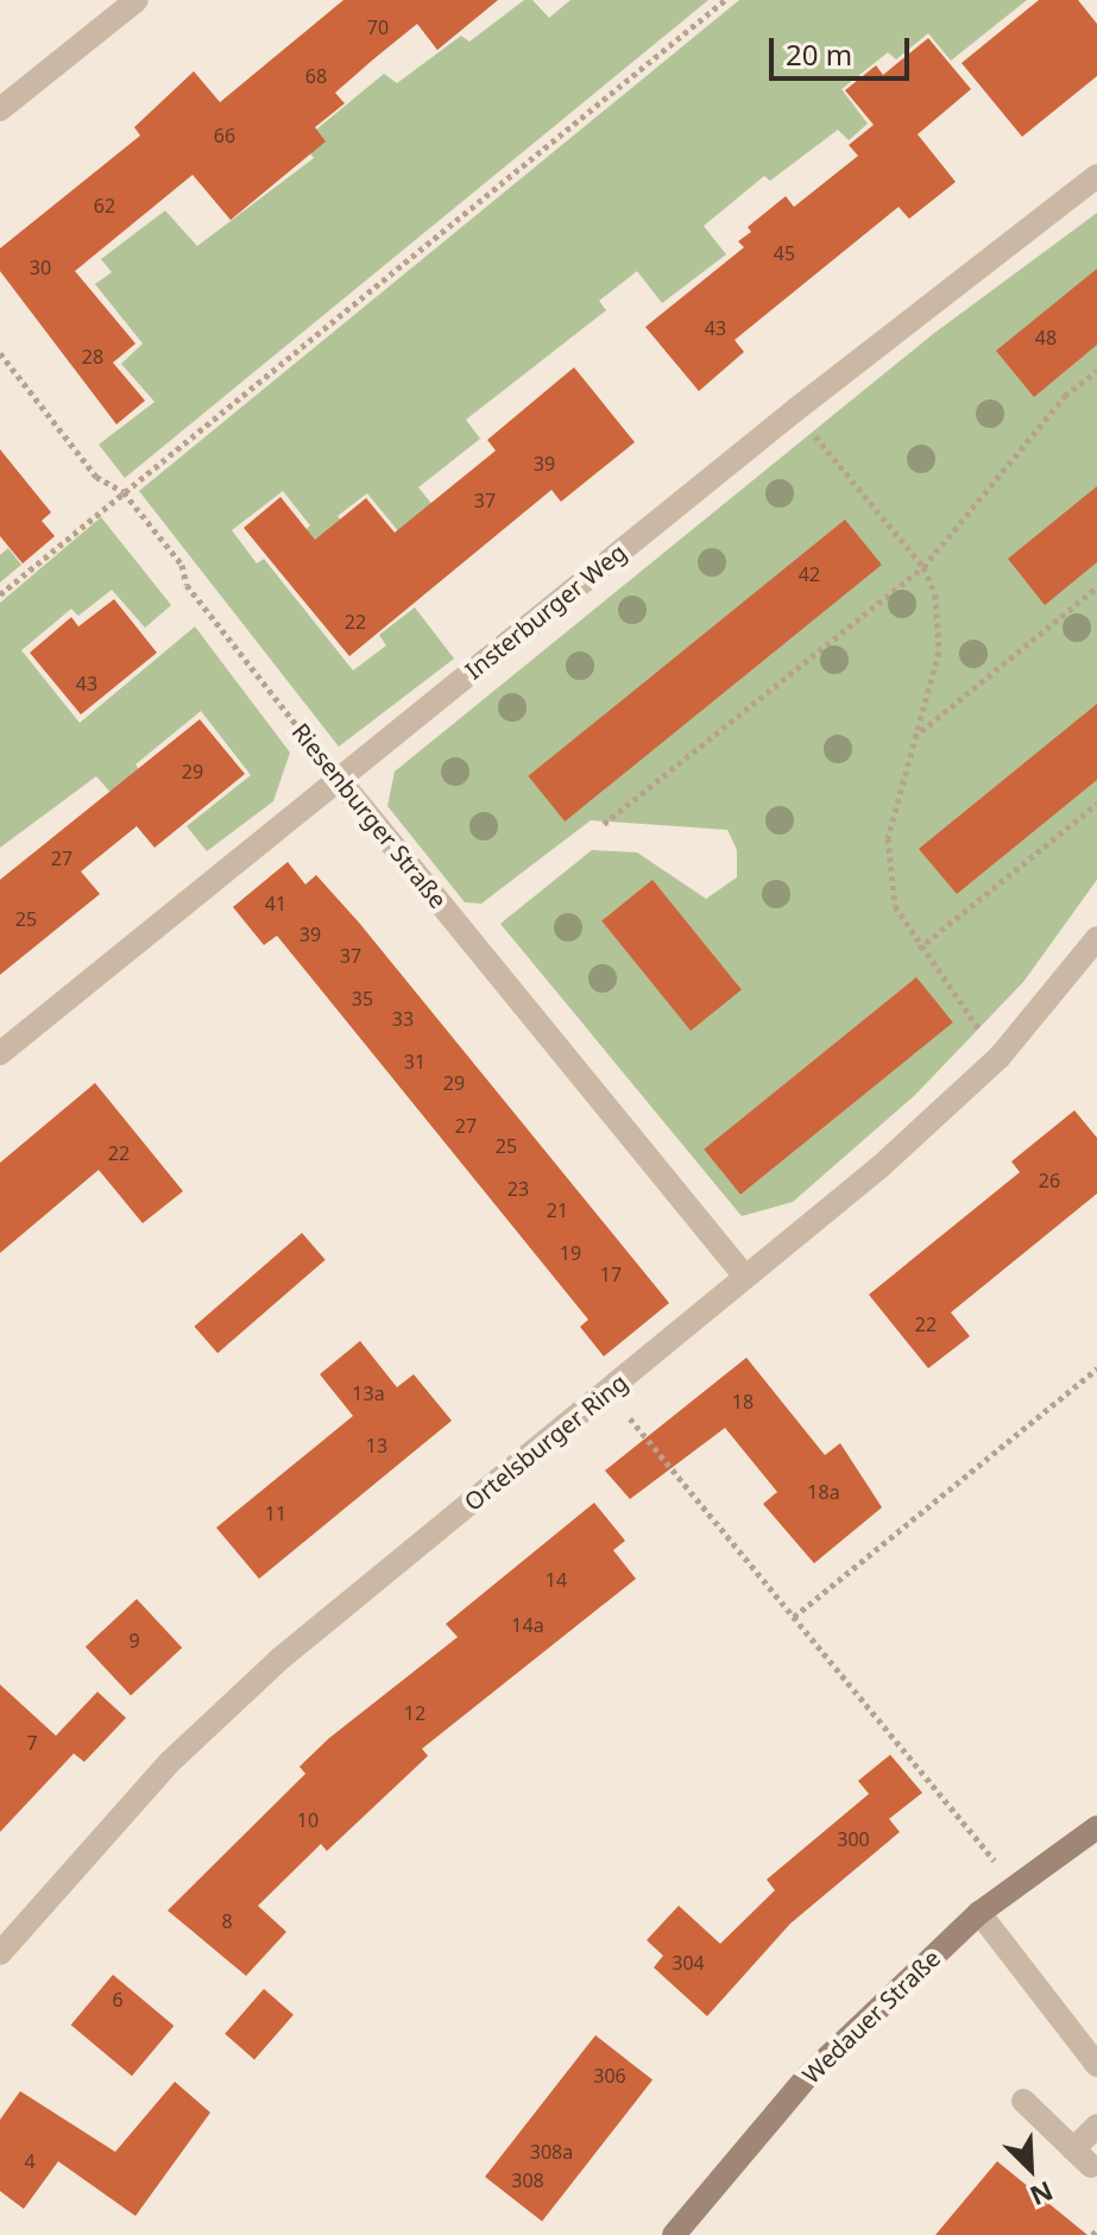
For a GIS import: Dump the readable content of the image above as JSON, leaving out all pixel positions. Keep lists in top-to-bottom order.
{
  "streets": {
    "main road": ["Wedauer Straße"],
    "street": ["Insterburger Weg", "Riesenburger Straße", "Ortelsburger Ring"]
  },
  "crossings": [
    ["Insterburger Weg", "Riesenburger Straße"],
    ["Riesenburger Straße", "Ortelsburger Ring"]
  ],
  "house_numbers": [
    "70",
    "68",
    "66",
    "62",
    "45",
    "30",
    "43",
    "48",
    "28",
    "39",
    "37",
    "42",
    "22",
    "43",
    "29",
    "27",
    "41",
    "25",
    "39",
    "37",
    "35",
    "33",
    "31",
    "29",
    "27",
    "25",
    "22",
    "26",
    "23",
    "21",
    "19",
    "17",
    "22",
    "13a",
    "18",
    "13",
    "18a",
    "11",
    "14",
    "14a",
    "9",
    "12",
    "7",
    "10",
    "300",
    "8",
    "304",
    "6",
    "306",
    "308a",
    "4",
    "308"
  ],
  "scale_bar": "20 m",
  "north": "bottom right"
}
